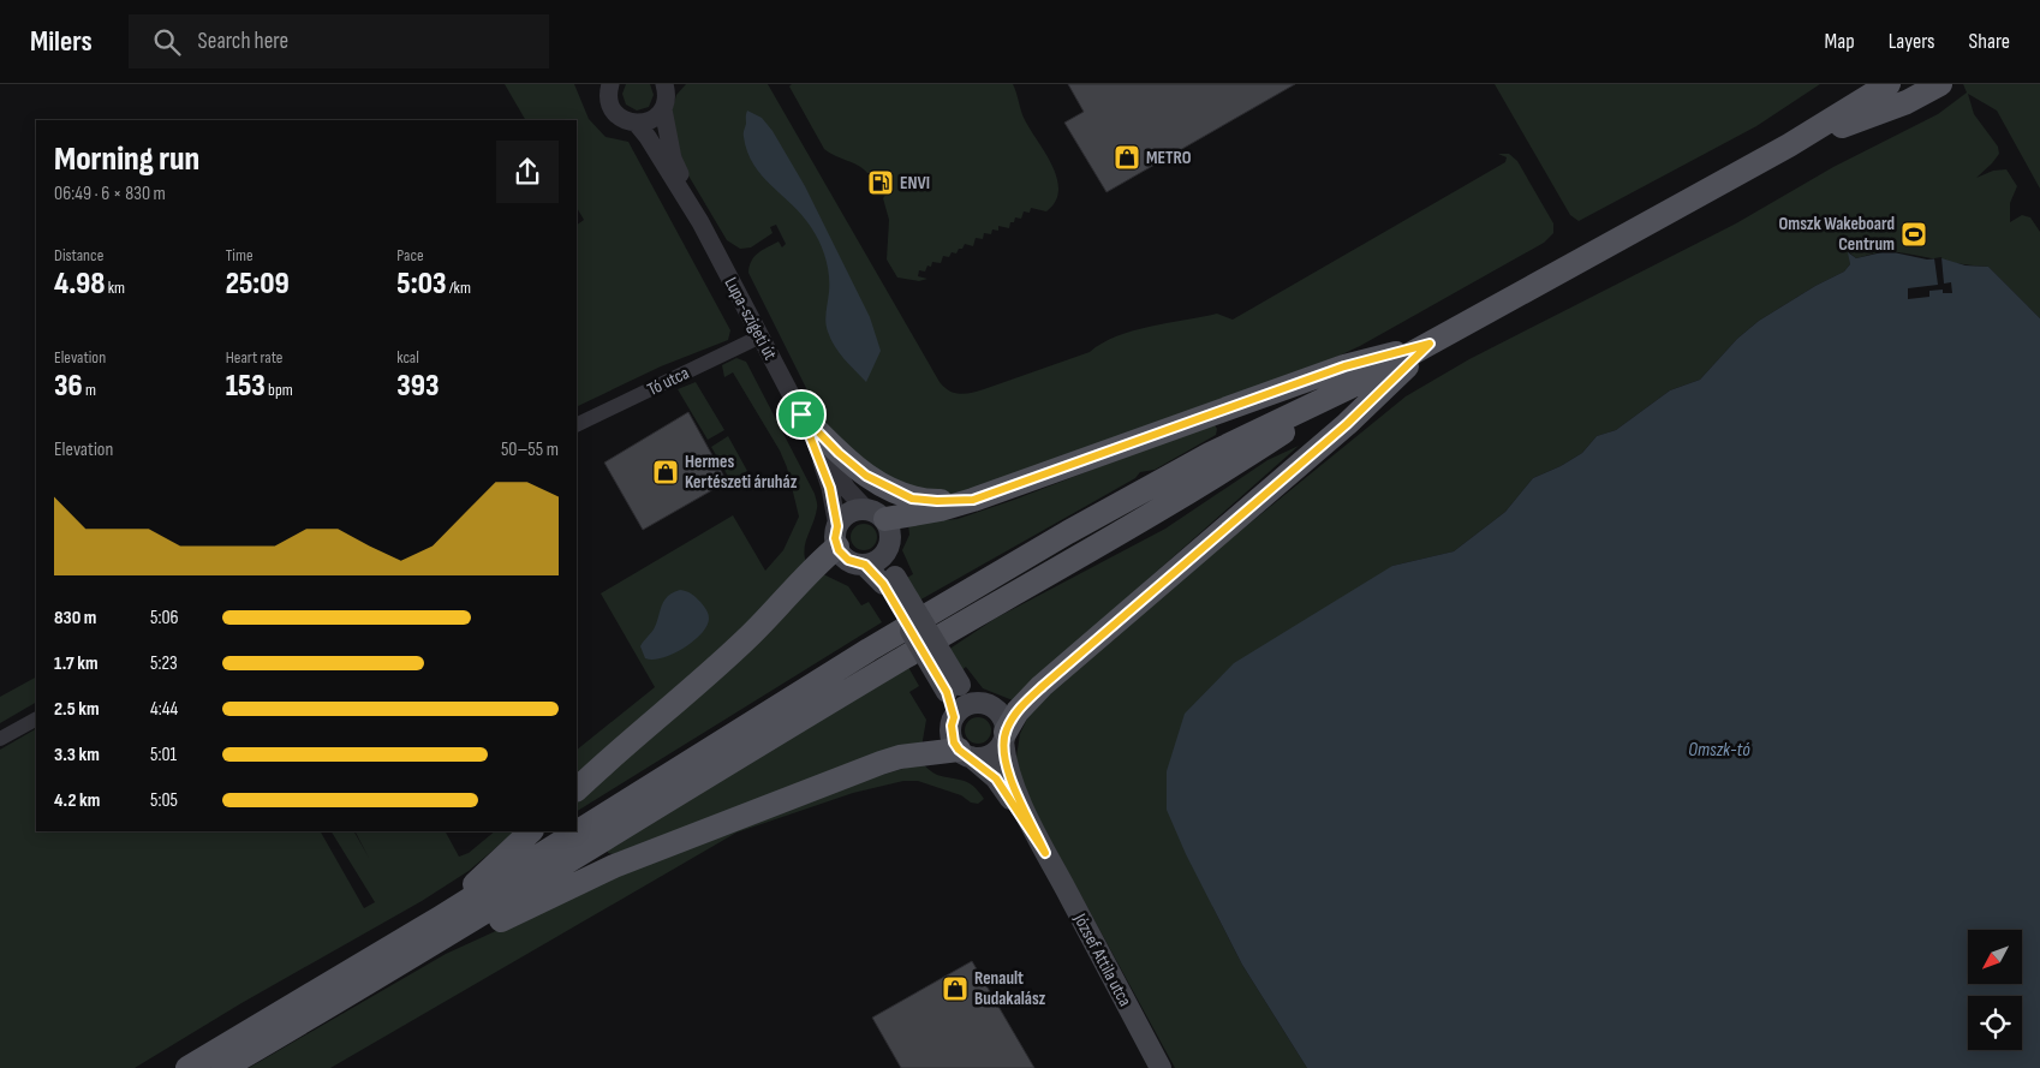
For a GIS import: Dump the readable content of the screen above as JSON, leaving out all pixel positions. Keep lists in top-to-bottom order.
{
  "streets": {
    "main road": ["József Attila utca"],
    "street": ["Lupa-szigeti út", "Tó utca"]
  },
  "crossings": [
    ["Lupa-szigeti út", "Tó utca"]
  ],
  "water": ["Omszk-tó"],
  "places": {
    "shop": ["METRO", "Hermes Kertészeti áruház", "Renault Budakalász"],
    "fuel station": ["ENVI"],
    "sports": ["Omszk Wakeboard Centrum"]
  },
  "north": "bottom left",
  "page": {
    "header": "Milers",
    "search": "Search here",
    "nav": ["Map", "Layers", "Share"],
    "heading": ["Morning run", "06:49 · 6 × 830 m"],
    "stats": [
      ["Distance", "4.98 km"],
      ["Time", "25:09"],
      ["Pace", "5:03 /km"],
      ["Elevation", "36 m"],
      ["Heart rate", "153 bpm"],
      ["kcal", "393"]
    ],
    "chart": ["Elevation", "50–55 m"],
    "list": [
      {
        "name": "830 m",
        "note": "5:06"
      },
      {
        "name": "1.7 km",
        "note": "5:23"
      },
      {
        "name": "2.5 km",
        "note": "4:44"
      },
      {
        "name": "3.3 km",
        "note": "5:01"
      },
      {
        "name": "4.2 km",
        "note": "5:05"
      }
    ]
  }
}
